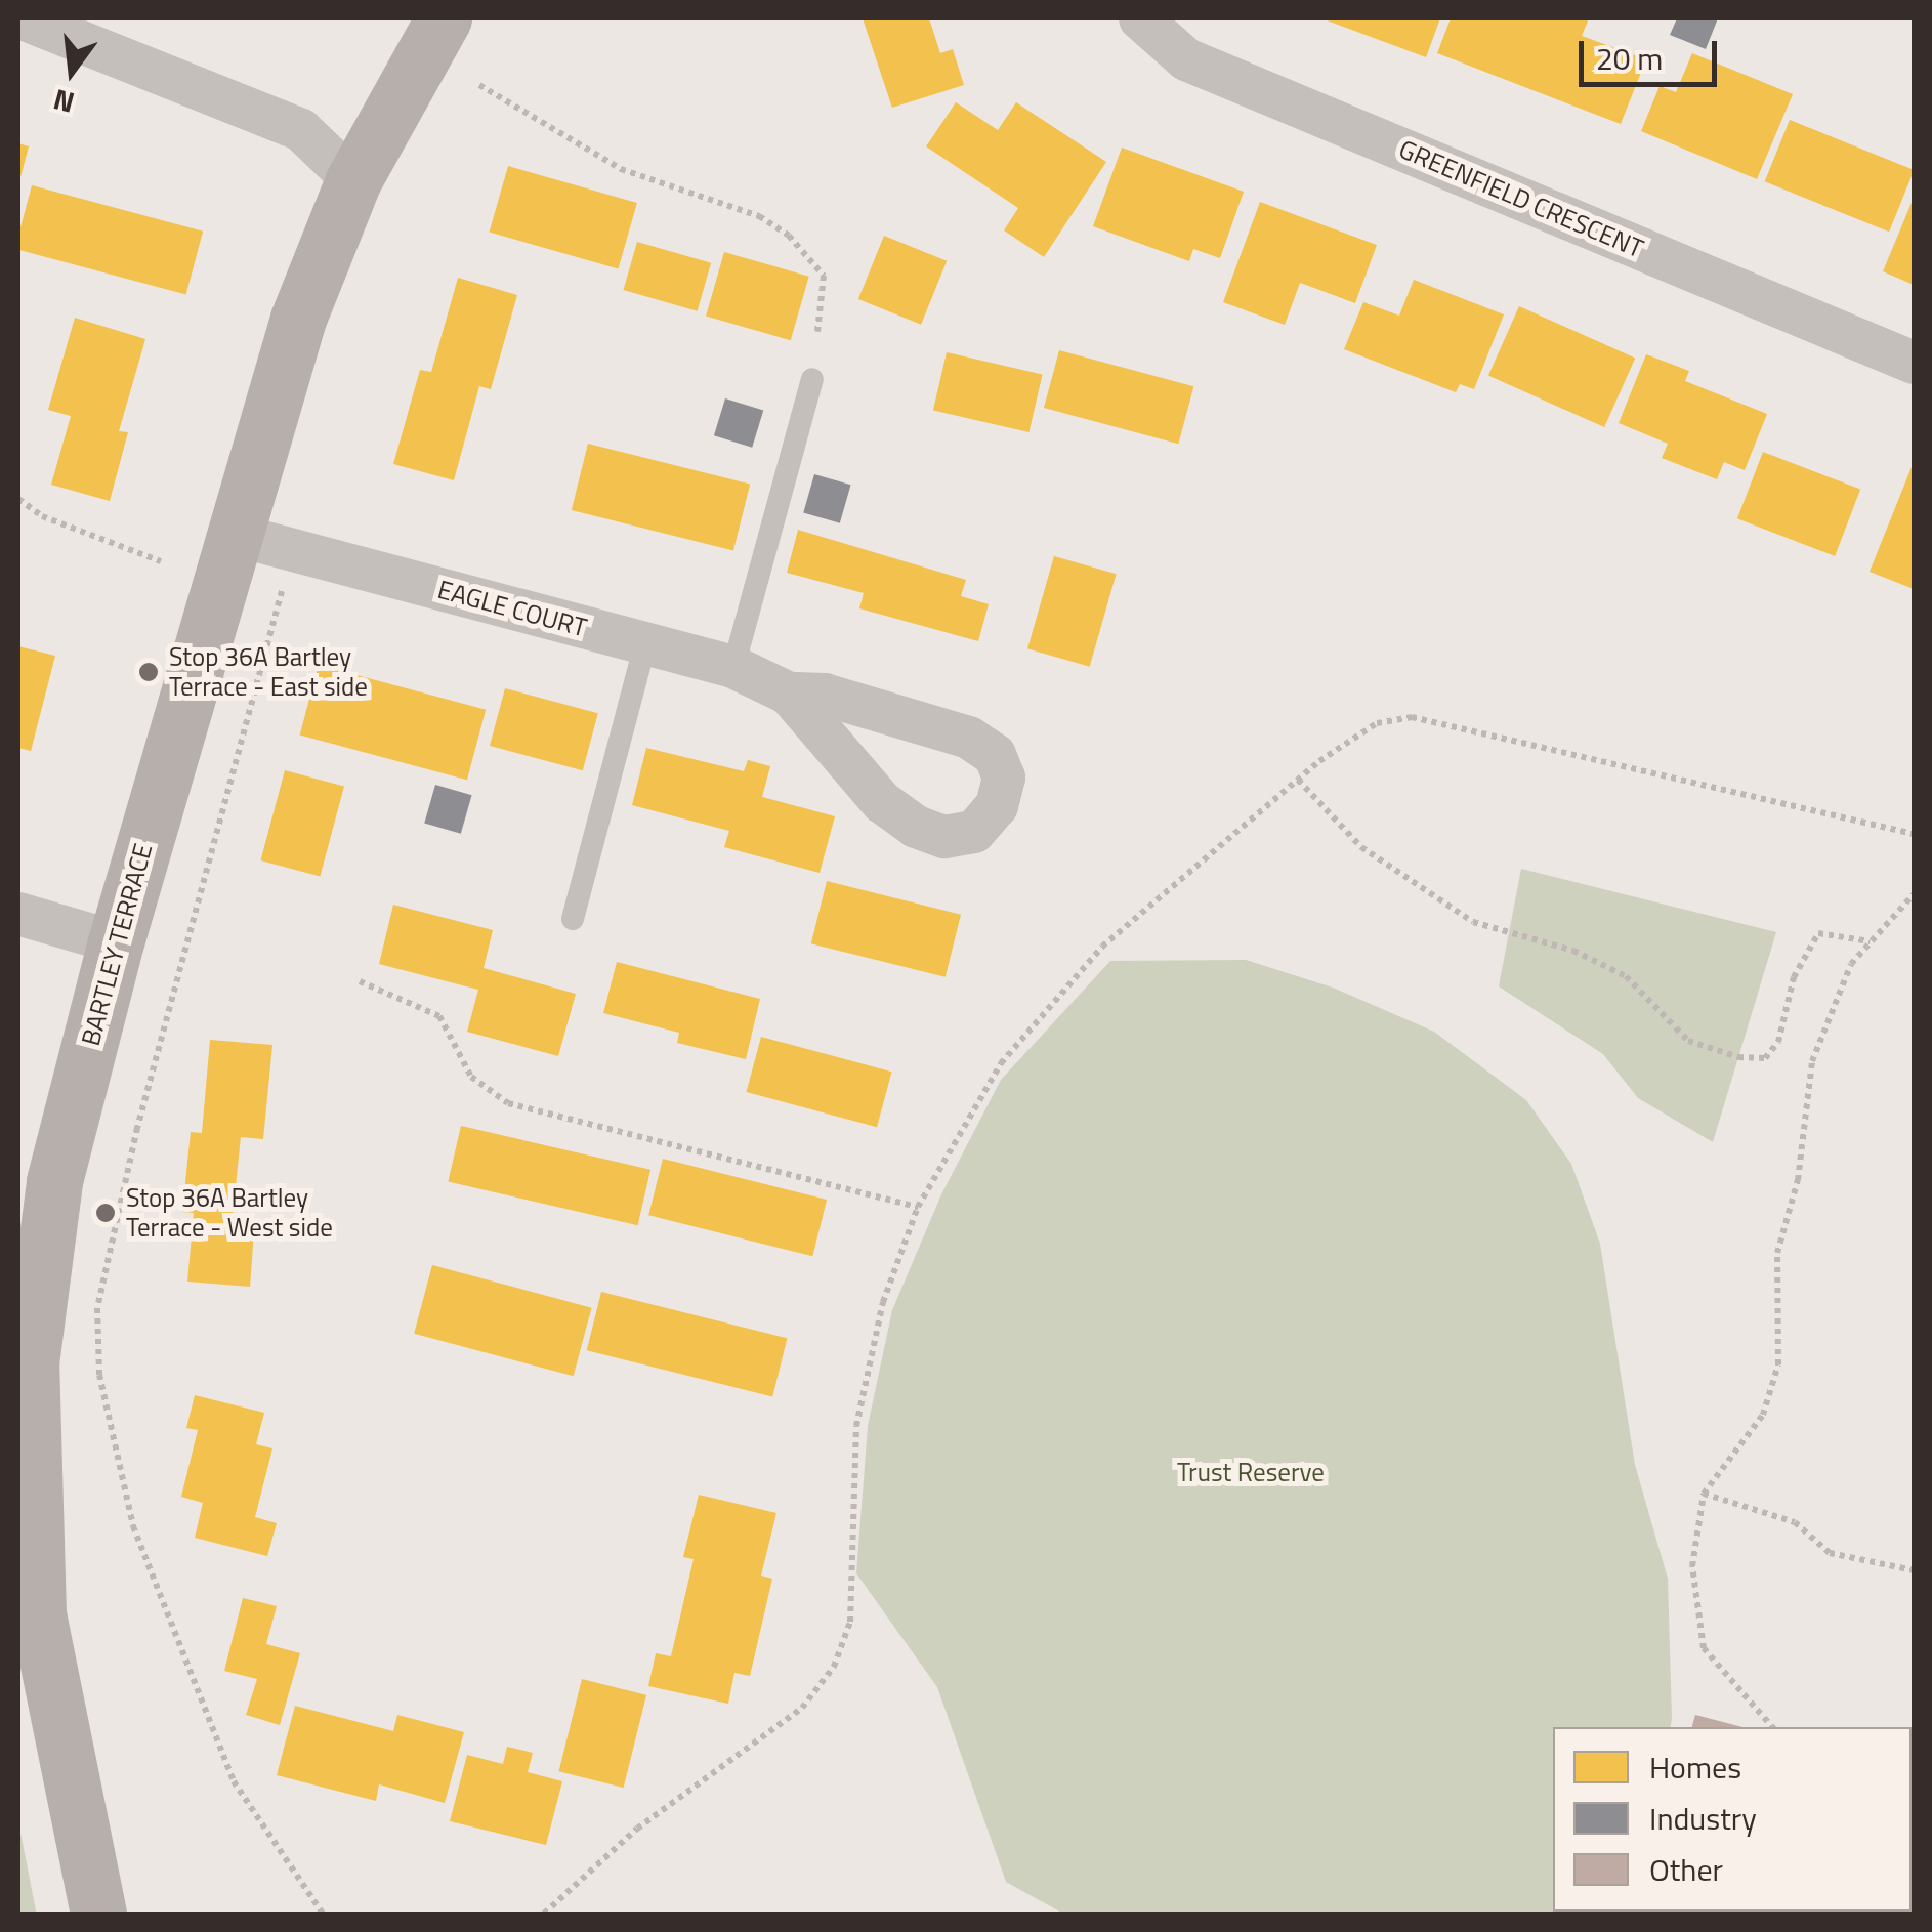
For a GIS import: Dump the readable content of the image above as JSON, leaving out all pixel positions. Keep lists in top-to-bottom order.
{
  "streets": {
    "street": ["GREENFIELD CRESCENT", "EAGLE COURT", "BARTLEY TERRACE"]
  },
  "crossings": [
    ["EAGLE COURT", "BARTLEY TERRACE"]
  ],
  "parks": ["Trust Reserve"],
  "places": ["Stop 36A Bartley Terrace - East side", "Stop 36A Bartley Terrace - West side"],
  "legend": ["Homes", "Industry", "Other"],
  "scale_bar": "20 m",
  "north": "bottom"
}
